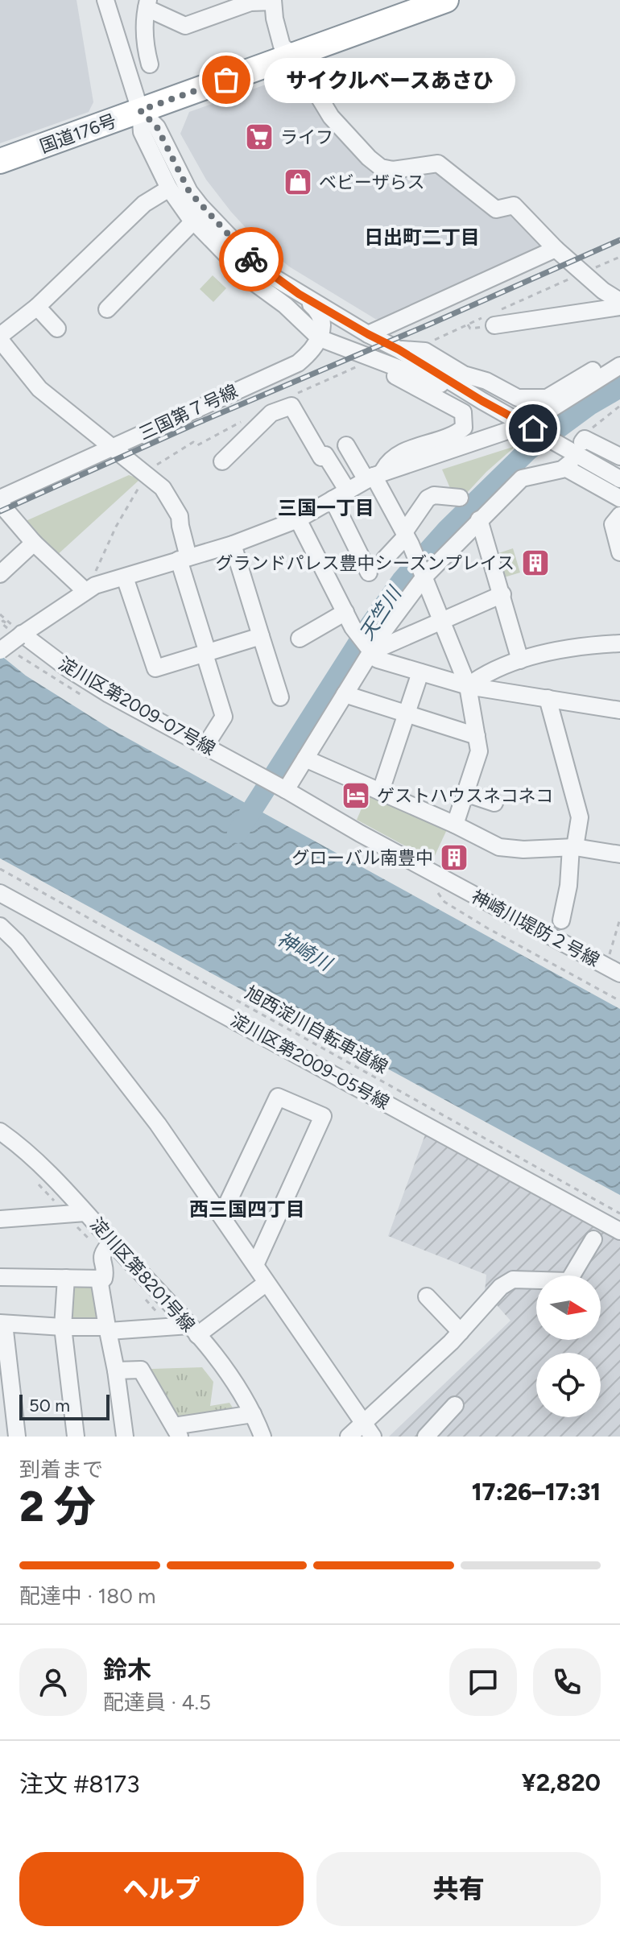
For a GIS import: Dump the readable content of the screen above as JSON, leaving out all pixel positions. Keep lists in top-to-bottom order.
{
  "streets": {
    "highway": ["国道176号"],
    "street": [
      "三国第７号線",
      "淀川区第2009-07号線",
      "神崎川堤防２号線",
      "淀川区第2009-05号線",
      "淀川区第8201号線"
    ],
    "path": ["旭西淀川自転車道線"]
  },
  "crossings": [
    ["淀川区第2009-07号線", "神崎川堤防２号線"]
  ],
  "districts": ["日出町二丁目", "三国一丁目", "西三国四丁目"],
  "water": ["天竺川", "神崎川"],
  "places": {
    "other": ["サイクルベースあさひ"],
    "supermarket": ["ライフ"],
    "shop": ["ベビーザらス"],
    "building": ["グランドパレス豊中シーズンプレイス", "グローバル南豊中"],
    "hotel": ["ゲストハウスネコネコ"]
  },
  "scale_bar": "50 m",
  "north": "right",
  "page": {
    "bubble": "サイクルベースあさひ",
    "scale": "50 m",
    "heading": ["2 分", "到着まで", "17:26–17:31"],
    "panel": [
      "鈴木",
      "配達員 · 4.5",
      "注文 #8173",
      "¥2,820"
    ],
    "bar": "配達中 · 180 m",
    "buttons": ["ヘルプ", "共有"]
  }
}
